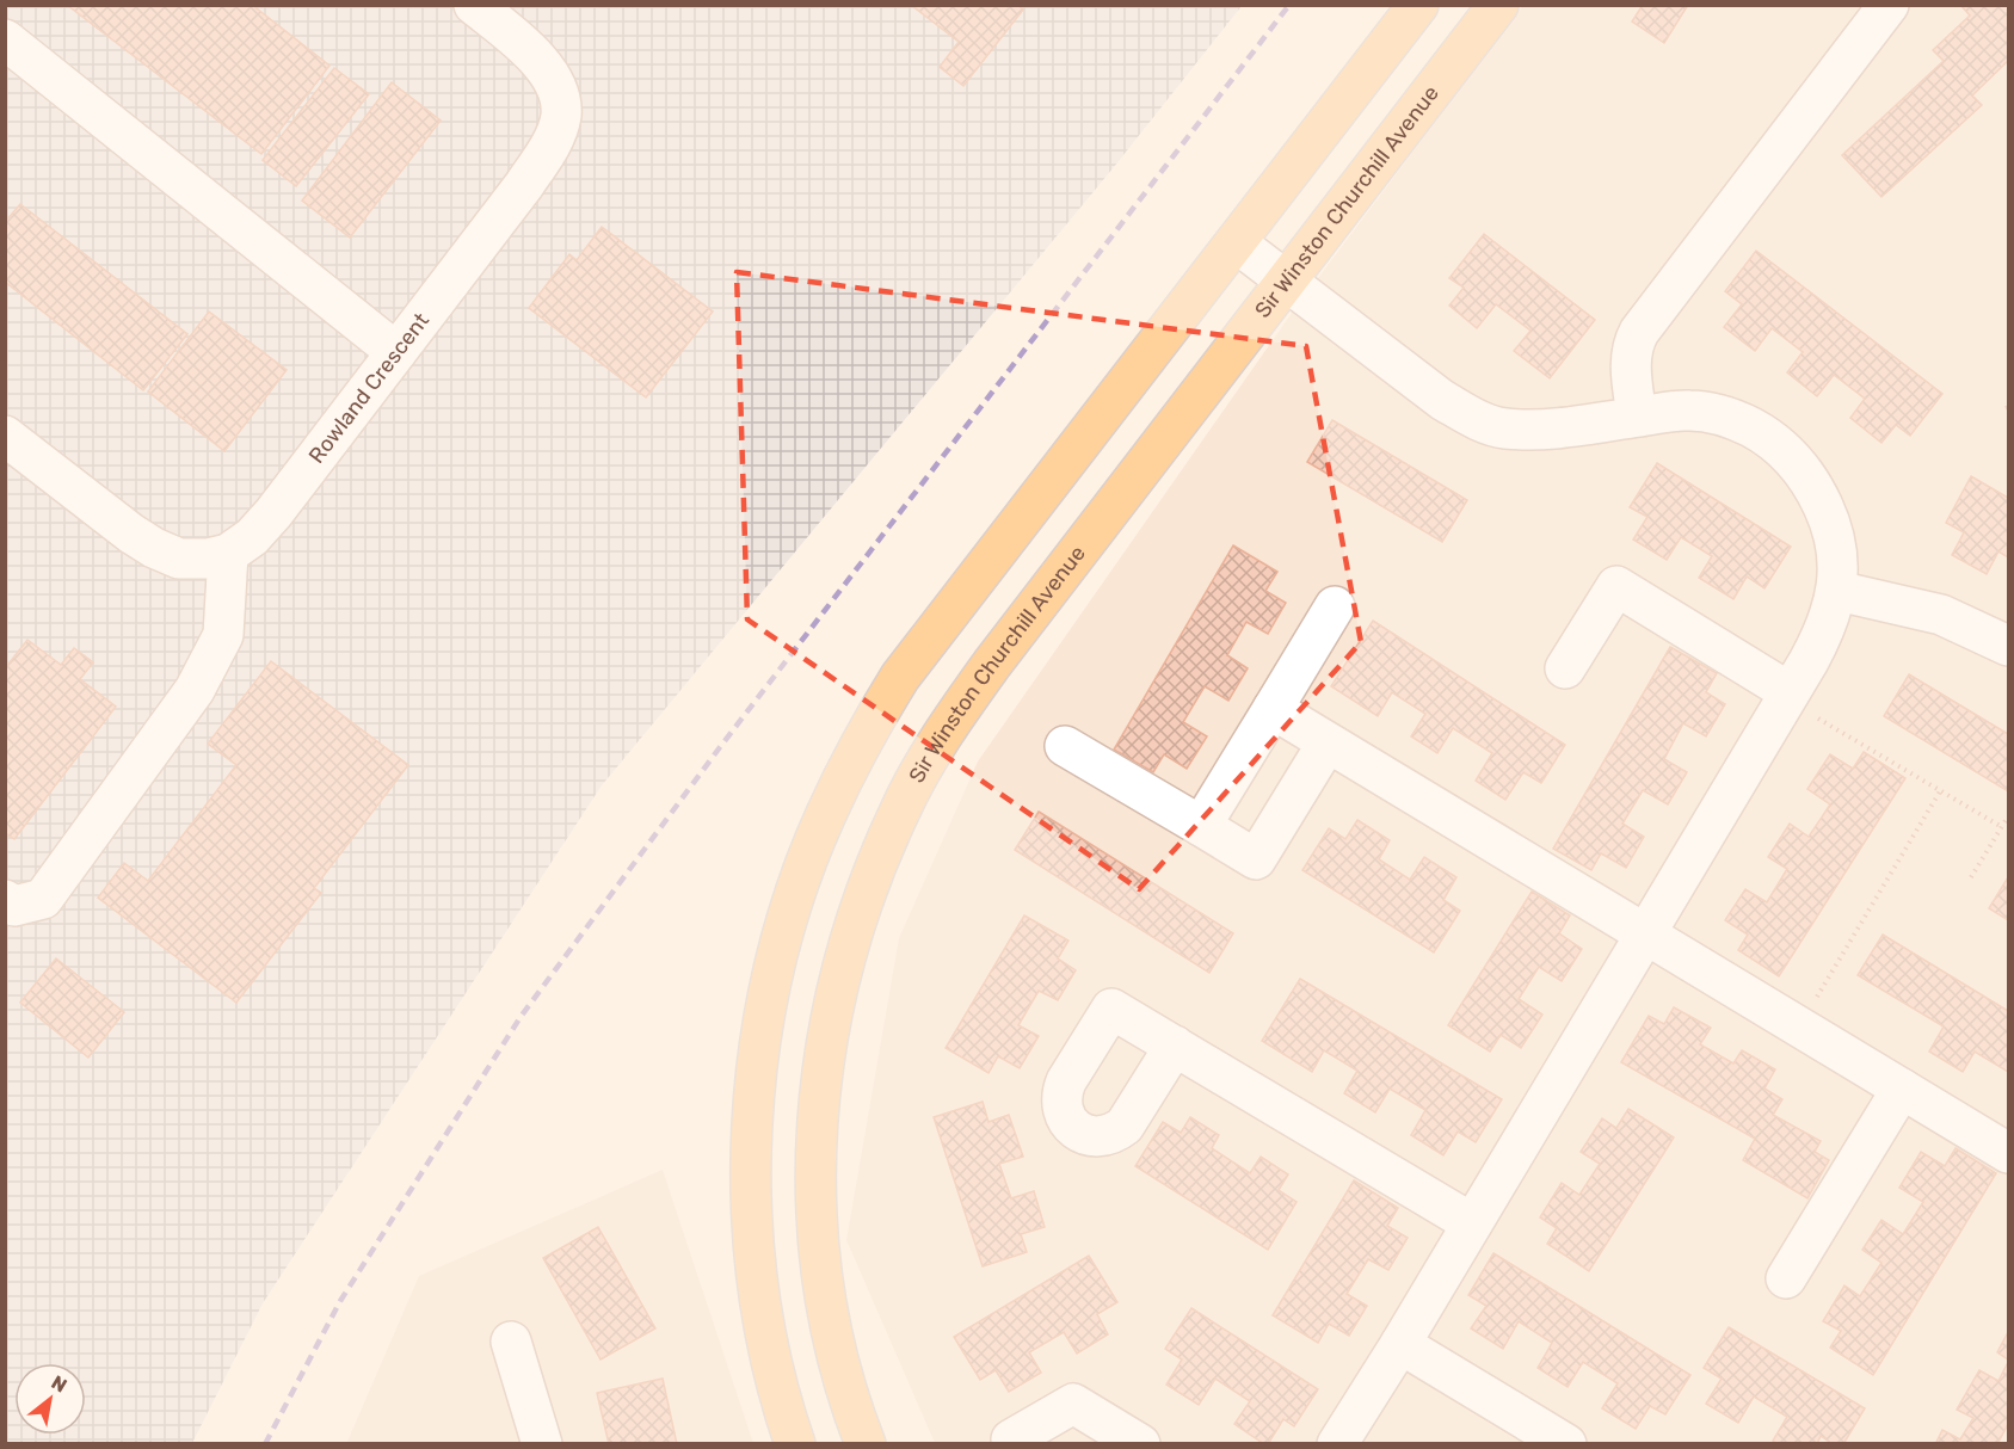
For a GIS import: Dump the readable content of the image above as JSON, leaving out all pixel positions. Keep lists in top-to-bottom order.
{
  "streets": {
    "main road": ["Sir Winston Churchill Avenue"],
    "street": ["Rowland Crescent"]
  },
  "north": "top right"
}
